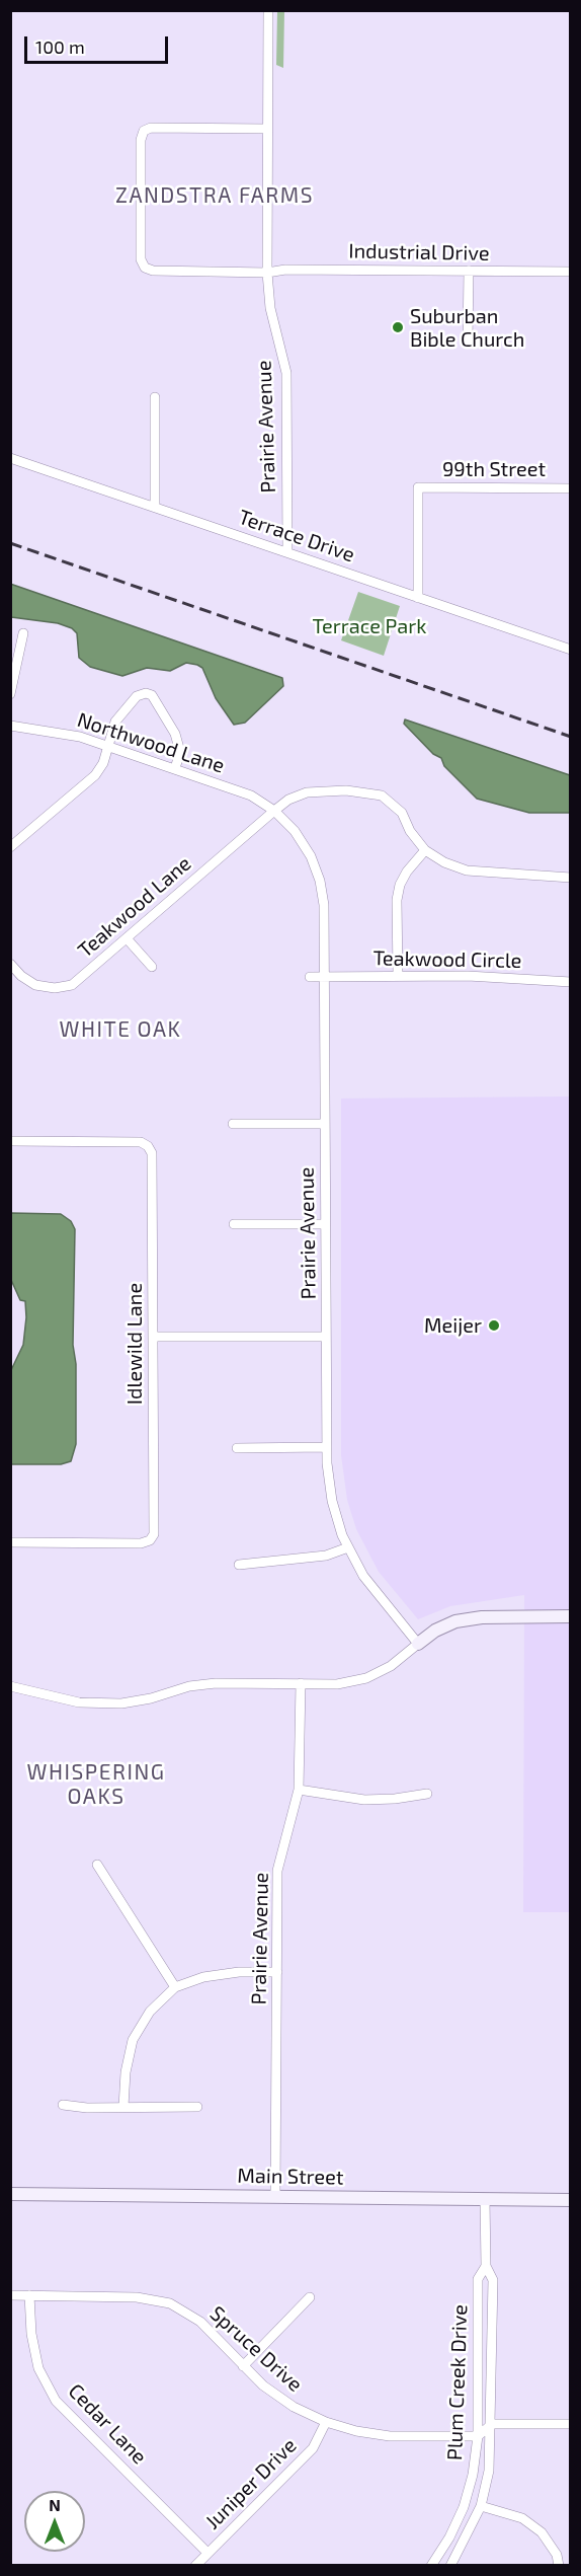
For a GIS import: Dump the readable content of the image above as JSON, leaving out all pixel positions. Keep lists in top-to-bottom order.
{
  "streets": {
    "street": [
      "Industrial Drive",
      "Prairie Avenue",
      "99th Street",
      "Terrace Drive",
      "Northwood Lane",
      "Teakwood Lane",
      "Teakwood Circle",
      "Idlewild Lane",
      "Main Street",
      "Spruce Drive",
      "Plum Creek Drive",
      "Cedar Lane",
      "Juniper Drive"
    ]
  },
  "crossings": [
    ["Industrial Drive", "Prairie Avenue"],
    ["Prairie Avenue", "Terrace Drive"],
    ["Prairie Avenue", "Northwood Lane"],
    ["Prairie Avenue", "Teakwood Lane"],
    ["Prairie Avenue", "Teakwood Circle"],
    ["Prairie Avenue", "Main Street"],
    ["99th Street", "Terrace Drive"],
    ["Northwood Lane", "Teakwood Lane"],
    ["Main Street", "Plum Creek Drive"],
    ["Spruce Drive", "Plum Creek Drive"],
    ["Spruce Drive", "Cedar Lane"],
    ["Spruce Drive", "Juniper Drive"],
    ["Cedar Lane", "Juniper Drive"]
  ],
  "districts": ["ZANDSTRA FARMS", "WHITE OAK", "WHISPERING OAKS"],
  "parks": ["Terrace Park"],
  "places": ["Suburban Bible Church", "Meijer"],
  "scale_bar": "100 m",
  "north": "top"
}
